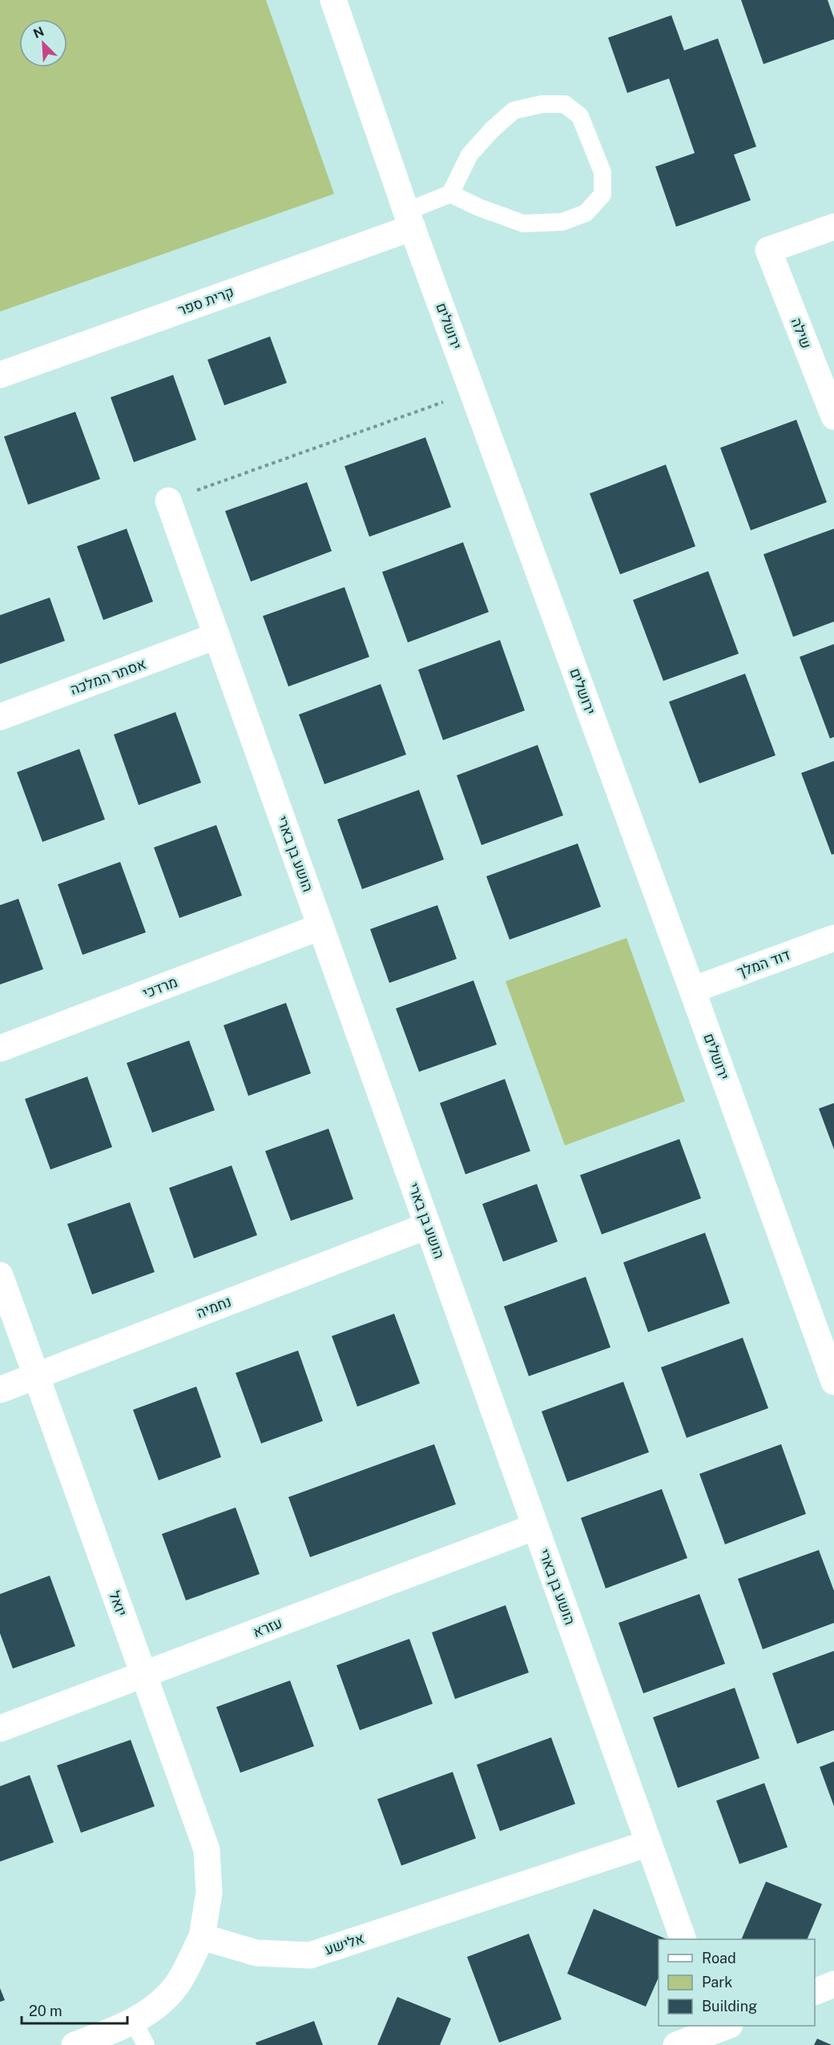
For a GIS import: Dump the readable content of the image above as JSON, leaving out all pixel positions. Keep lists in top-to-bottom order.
{
  "streets": {
    "street": [
      "קרית ספר",
      "ירושלים",
      "שילה",
      "אסתר המלכה",
      "הושע בן בארי",
      "דוד המלך",
      "מרדכי",
      "נחמיה",
      "יואל",
      "עזרא",
      "אלישע"
    ]
  },
  "crossings": [
    ["קרית ספר", "ירושלים"],
    ["ירושלים", "דוד המלך"],
    ["אסתר המלכה", "הושע בן בארי"],
    ["הושע בן בארי", "מרדכי"],
    ["הושע בן בארי", "נחמיה"],
    ["הושע בן בארי", "עזרא"],
    ["הושע בן בארי", "אלישע"],
    ["נחמיה", "יואל"],
    ["יואל", "עזרא"],
    ["יואל", "אלישע"]
  ],
  "legend": ["Road", "Park", "Building"],
  "scale_bar": "20 m",
  "north": "top left"
}
